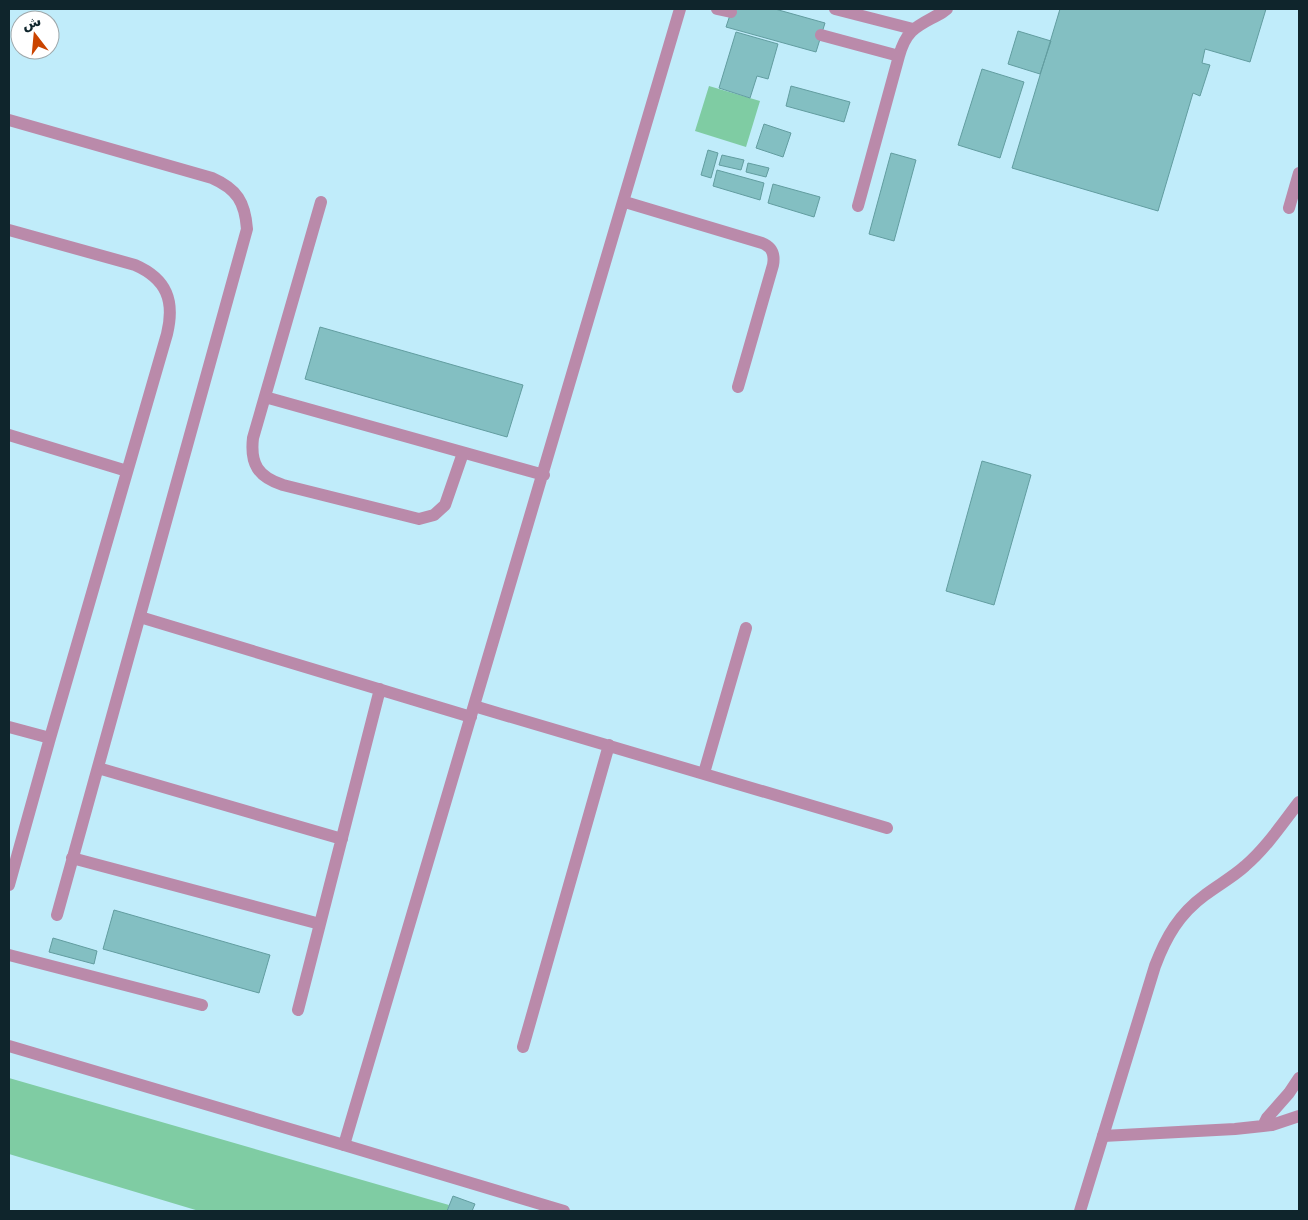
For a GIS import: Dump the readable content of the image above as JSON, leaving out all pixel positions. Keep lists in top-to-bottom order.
{
  "north": "top"
}
